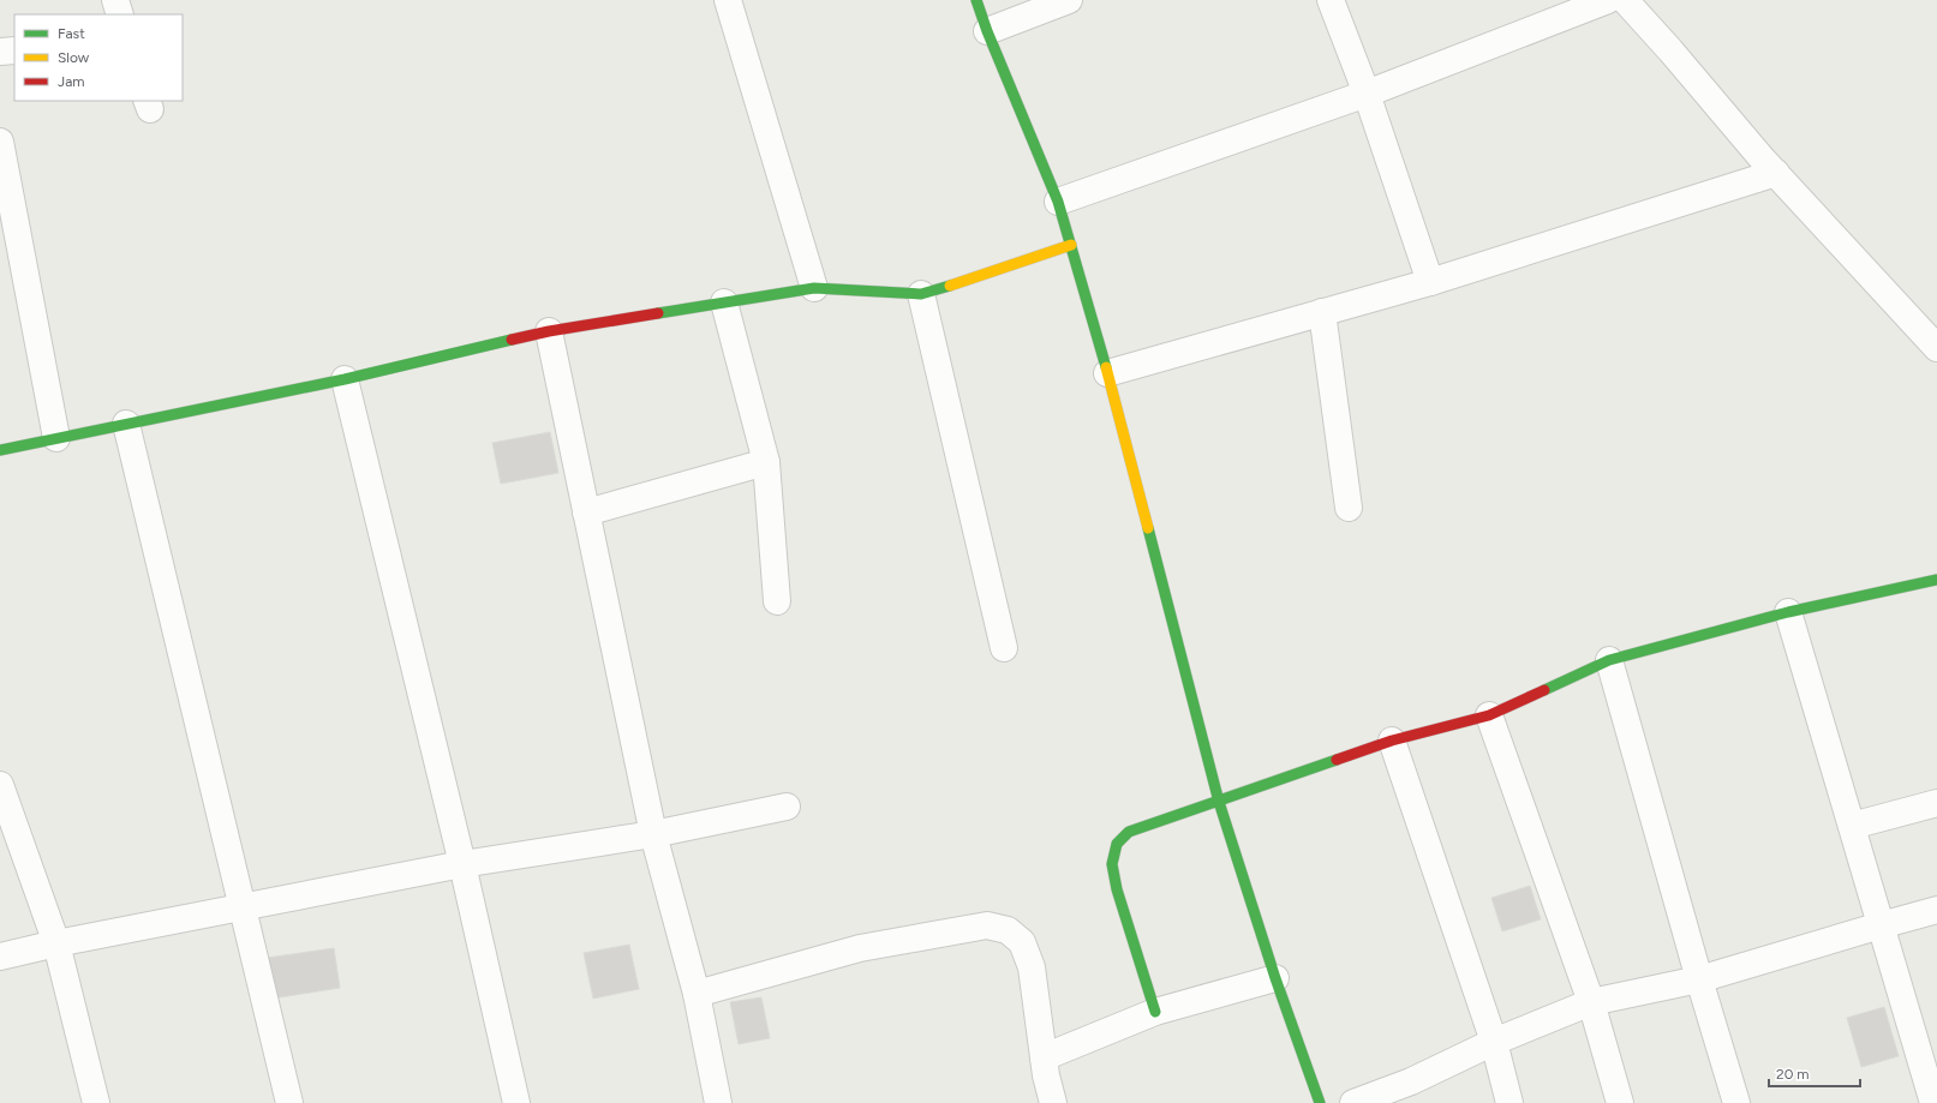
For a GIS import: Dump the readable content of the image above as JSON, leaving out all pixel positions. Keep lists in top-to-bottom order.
{
  "legend": ["Fast", "Slow", "Jam"],
  "scale_bar": "20 m"
}
